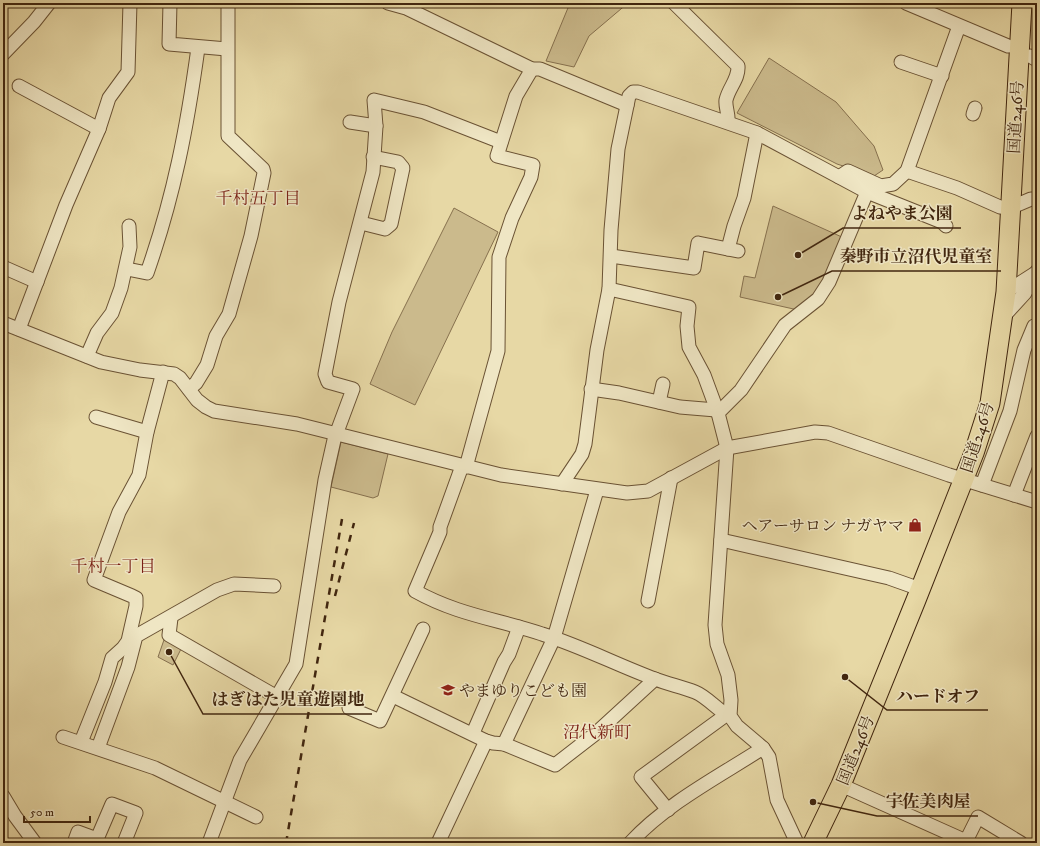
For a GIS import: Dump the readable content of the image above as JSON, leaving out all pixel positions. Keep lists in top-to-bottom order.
{
  "streets": {
    "highway": ["国道246号"]
  },
  "districts": ["千村五丁目", "千村一丁目", "沼代新町"],
  "places": {
    "other": [
      "よねやま公園",
      "秦野市立沼代児童室",
      "はぎはた児童遊園地",
      "ハードオフ",
      "宇佐美肉屋"
    ],
    "shop": ["ヘアーサロン ナガヤマ"],
    "school or university": ["やまゆりこども園"]
  },
  "scale_bar": "50 m"
}
